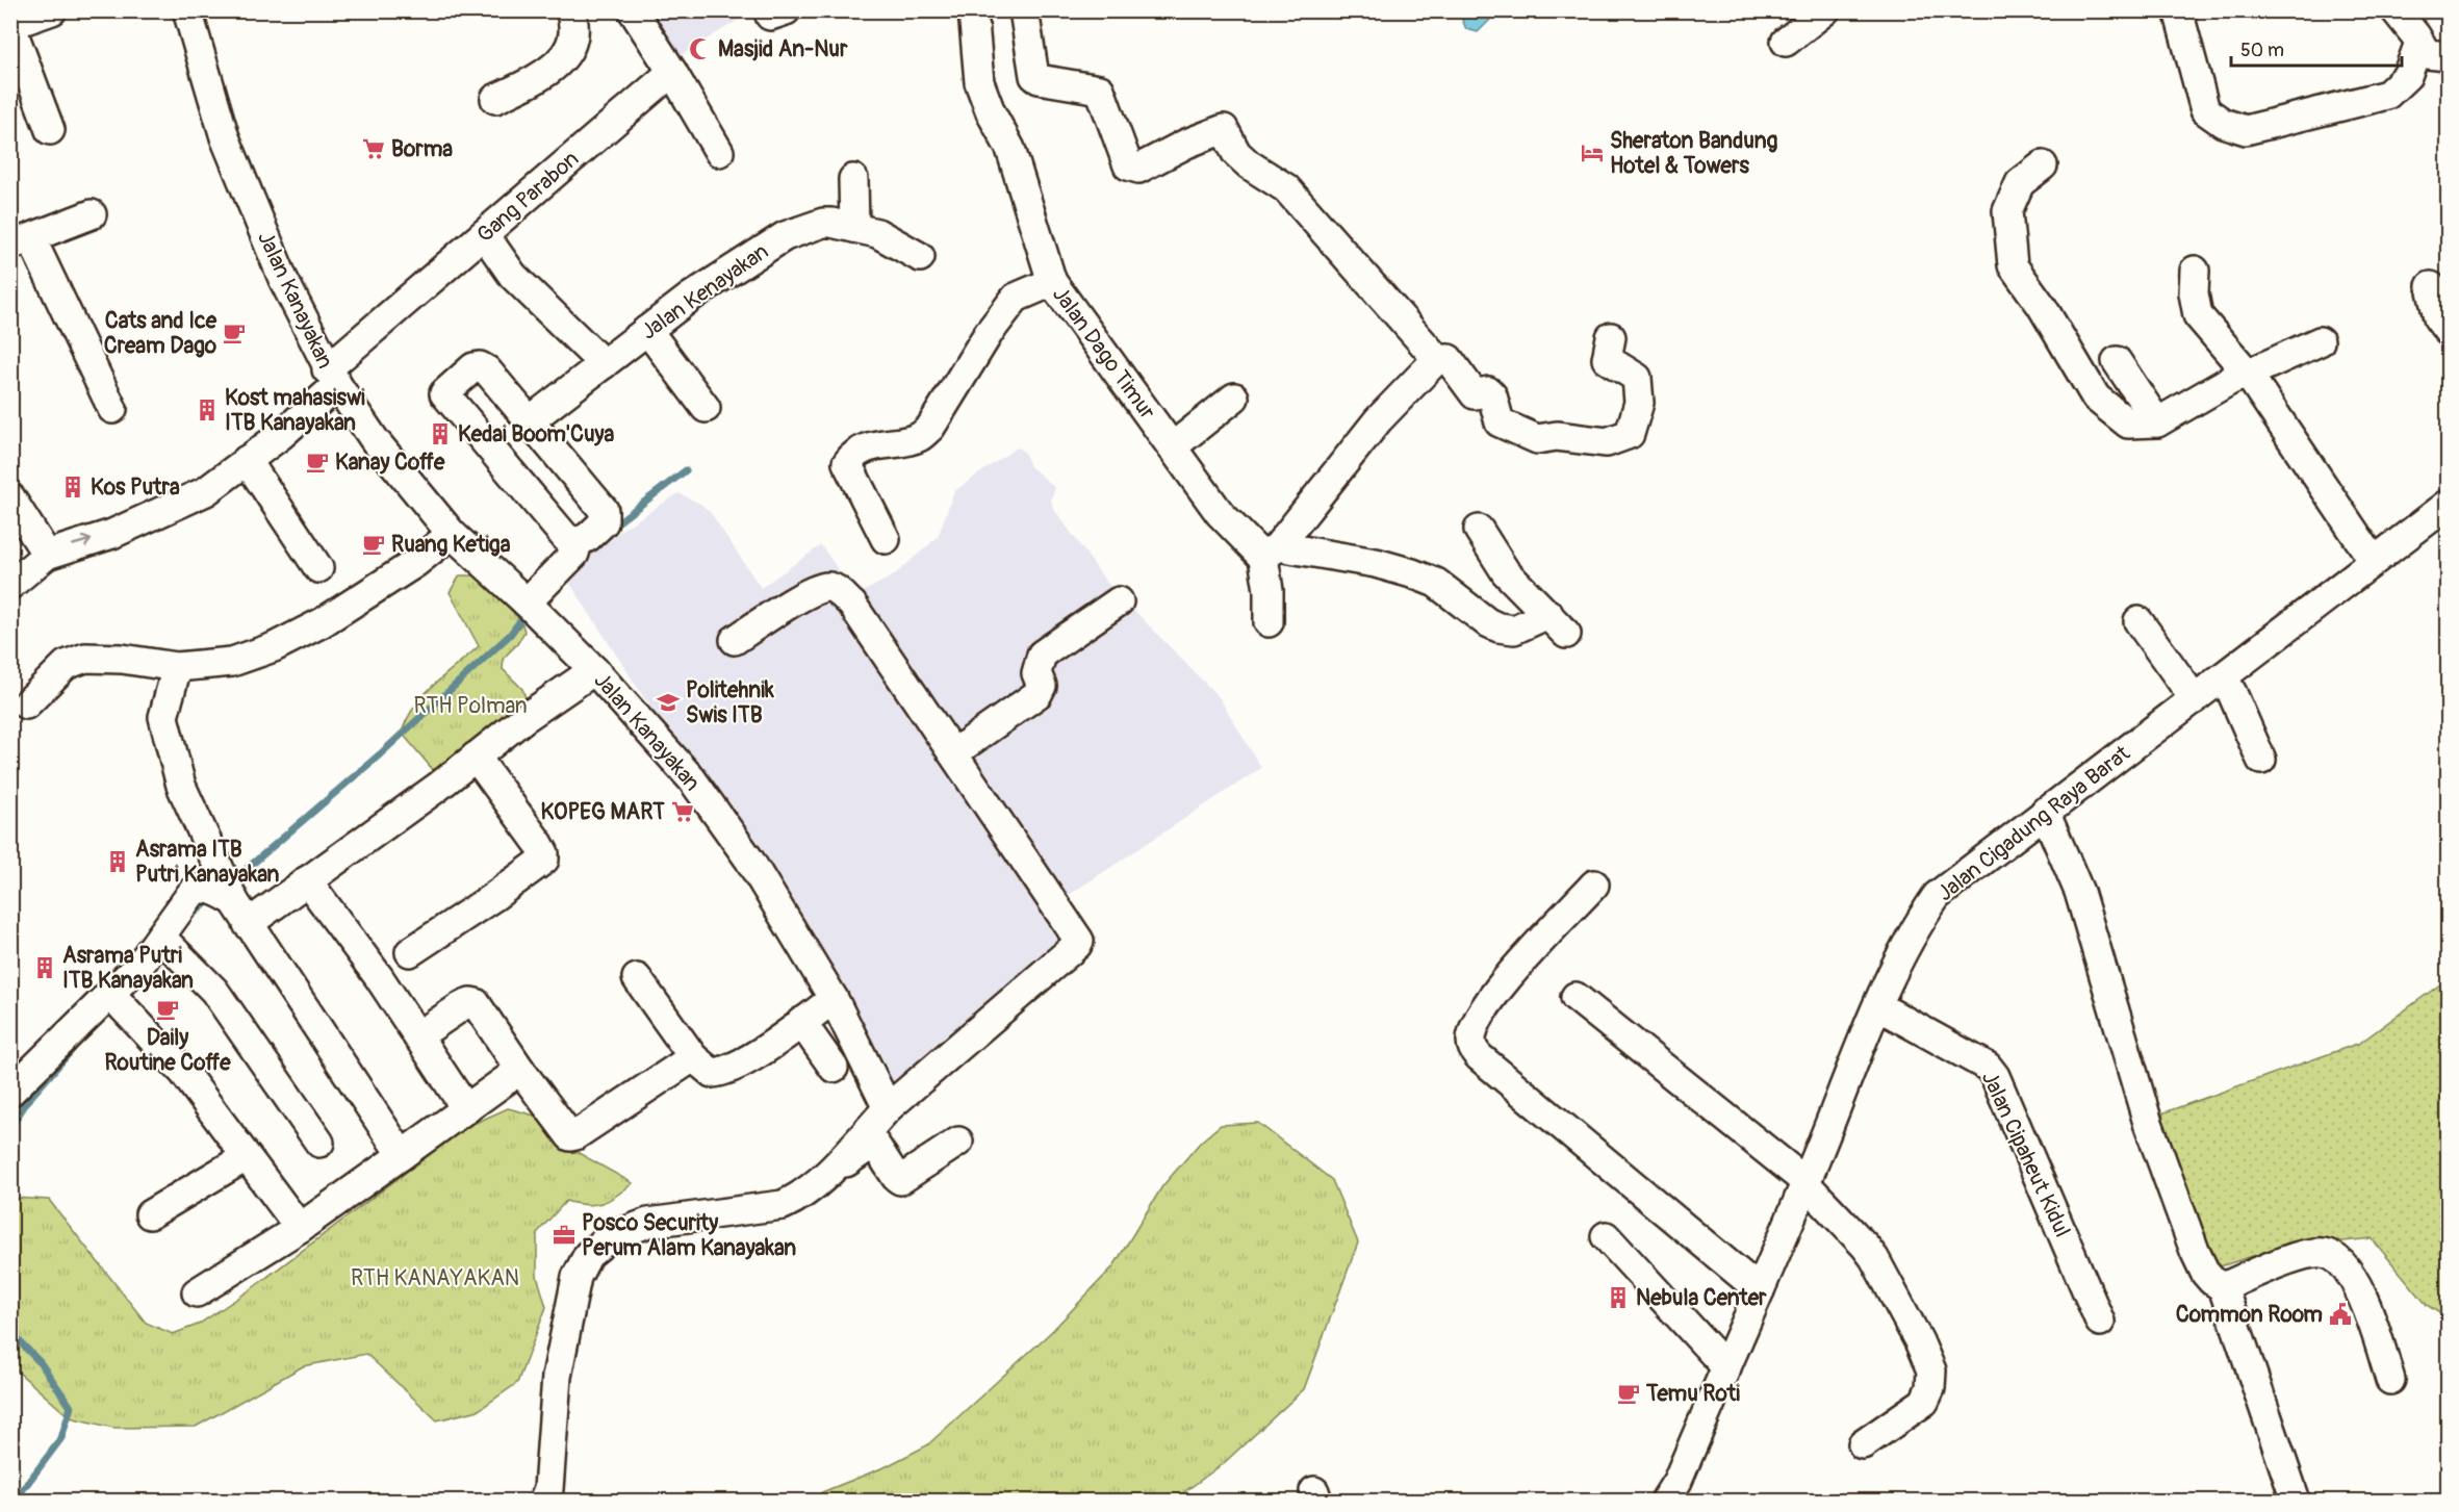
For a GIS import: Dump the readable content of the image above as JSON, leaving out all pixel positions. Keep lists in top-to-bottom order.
{
  "streets": {
    "street": [
      "Gang Parabon",
      "Jalan Kenayakan",
      "Jalan Kanayakan",
      "Jalan Dago Timur",
      "Jalan Cigadung Raya Barat",
      "Jalan Cipaheut Kidul"
    ]
  },
  "crossings": [
    ["Gang Parabon", "Jalan Kanayakan"],
    ["Jalan Cigadung Raya Barat", "Jalan Cipaheut Kidul"]
  ],
  "parks": ["RTH Polman", "RTH KANAYAKAN"],
  "places": {
    "mosque": ["Masjid An-Nur"],
    "supermarket": ["Borma", "KOPEG MART"],
    "hotel": ["Sheraton Bandung Hotel & Towers"],
    "cafe": [
      "Cats and Ice Cream Dago",
      "Kanay Coffe",
      "Ruang Ketiga",
      "Daily Routine Coffe",
      "Temu Roti"
    ],
    "building": [
      "Kost mahasiswi ITB Kanayakan",
      "Kedai Boom'Cuya",
      "Kos Putra",
      "Asrama ITB Putri Kanayakan",
      "Asrama Putri ITB Kanayakan",
      "Nebula Center"
    ],
    "school or university": ["Politehnik Swis ITB"],
    "office": ["Posco Security Perum Alam Kanayakan"],
    "public building": ["Common Room"]
  },
  "scale_bar": "50 m"
}
